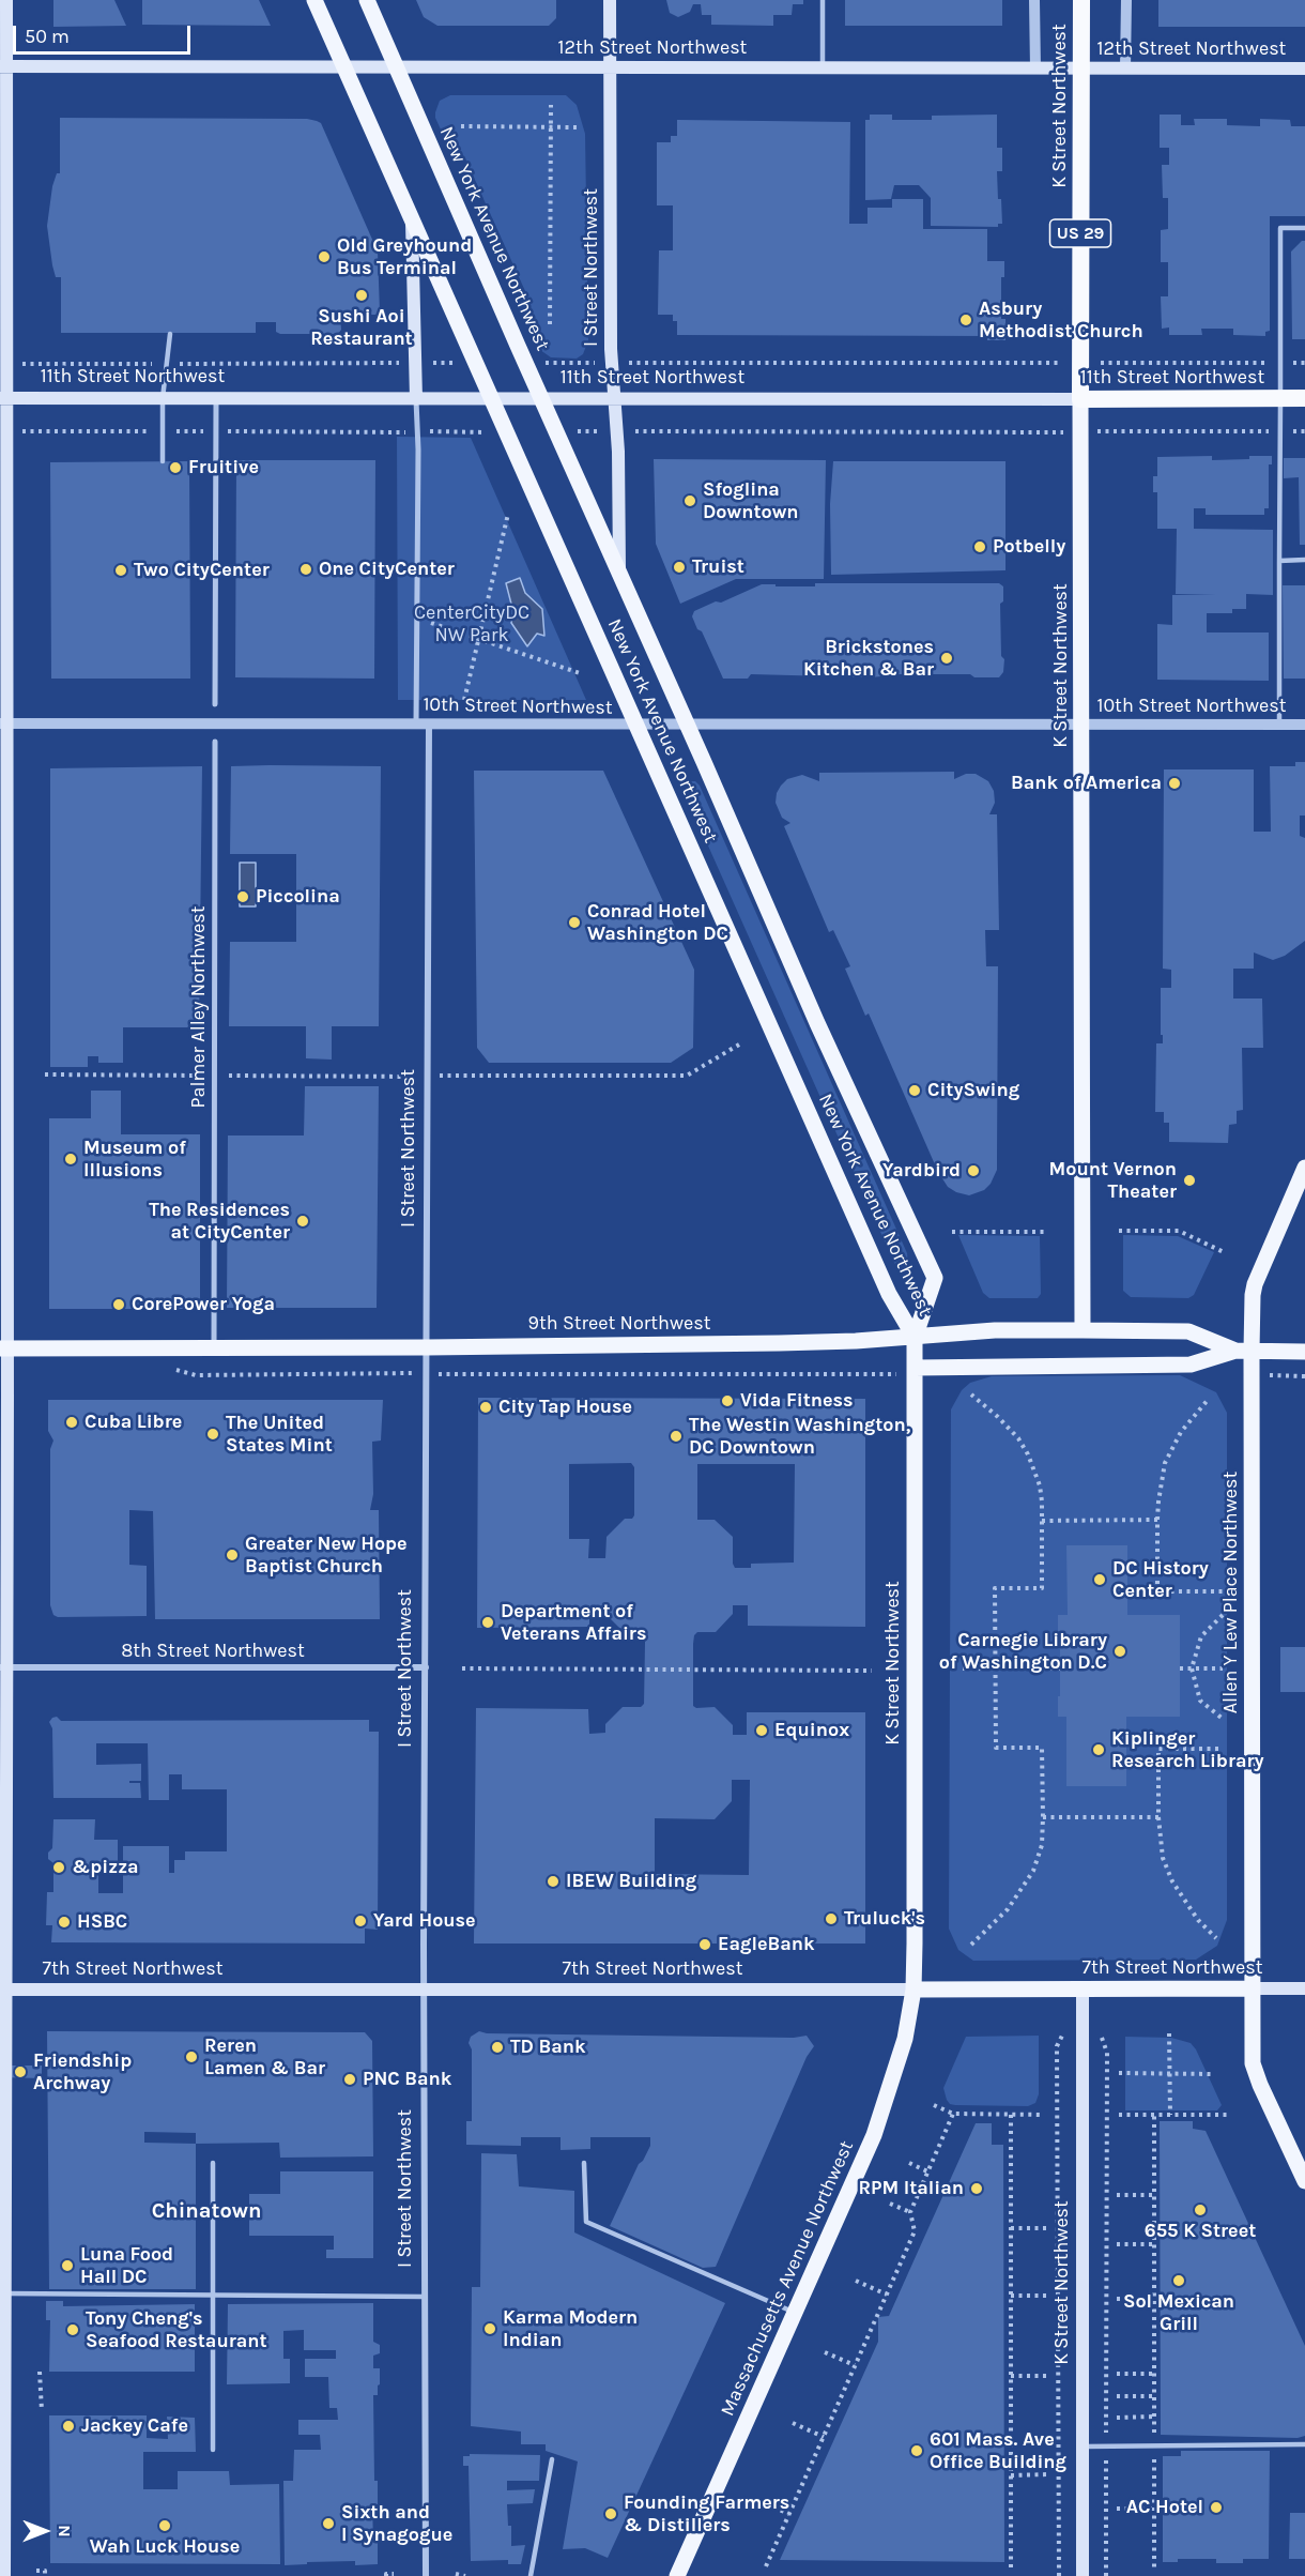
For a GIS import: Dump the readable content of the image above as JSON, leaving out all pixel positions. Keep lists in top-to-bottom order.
{
  "streets": {
    "highway": ["K Street Northwest", "US 29", "11th Street Northwest"],
    "main road": [
      "12th Street Northwest",
      "New York Avenue Northwest",
      "I Street Northwest",
      "9th Street Northwest",
      "Allen Y Lew Place Northwest",
      "7th Street Northwest",
      "Massachusetts Avenue Northwest"
    ],
    "street": ["10th Street Northwest", "Palmer Alley Northwest", "8th Street Northwest"]
  },
  "crossings": [
    ["12th Street Northwest", "K Street Northwest"],
    ["12th Street Northwest", "New York Avenue Northwest"],
    ["12th Street Northwest", "I Street Northwest"],
    ["K Street Northwest", "New York Avenue Northwest"],
    ["K Street Northwest", "11th Street Northwest"],
    ["K Street Northwest", "10th Street Northwest"],
    ["K Street Northwest", "9th Street Northwest"],
    ["K Street Northwest", "7th Street Northwest"],
    ["K Street Northwest", "Massachusetts Avenue Northwest"],
    ["New York Avenue Northwest", "I Street Northwest"],
    ["New York Avenue Northwest", "11th Street Northwest"],
    ["New York Avenue Northwest", "10th Street Northwest"],
    ["New York Avenue Northwest", "9th Street Northwest"],
    ["I Street Northwest", "11th Street Northwest"],
    ["I Street Northwest", "10th Street Northwest"],
    ["I Street Northwest", "9th Street Northwest"],
    ["I Street Northwest", "8th Street Northwest"],
    ["I Street Northwest", "7th Street Northwest"],
    ["Palmer Alley Northwest", "9th Street Northwest"],
    ["9th Street Northwest", "Allen Y Lew Place Northwest"],
    ["Allen Y Lew Place Northwest", "7th Street Northwest"],
    ["7th Street Northwest", "Massachusetts Avenue Northwest"]
  ],
  "districts": ["Chinatown"],
  "parks": ["CenterCityDC NW Park"],
  "places": [
    "Old Greyhound Bus Terminal",
    "Sushi Aoi Restaurant",
    "Asbury Methodist Church",
    "Fruitive",
    "Sfoglina Downtown",
    "Potbelly",
    "Truist",
    "One CityCenter",
    "Two CityCenter",
    "Brickstones Kitchen & Bar",
    "Bank of America",
    "Piccolina",
    "Conrad Hotel Washington DC",
    "CitySwing",
    "Museum of Illusions",
    "Yardbird",
    "Mount Vernon Theater",
    "The Residences at CityCenter",
    "CorePower Yoga",
    "Vida Fitness",
    "City Tap House",
    "Cuba Libre",
    "The United States Mint",
    "The Westin Washington, DC Downtown",
    "Greater New Hope Baptist Church",
    "DC History Center",
    "Department of Veterans Affairs",
    "Carnegie Library of Washington D.C",
    "Equinox",
    "Kiplinger Research Library",
    "&pizza",
    "IBEW Building",
    "Truluck's",
    "Yard House",
    "HSBC",
    "EagleBank",
    "TD Bank",
    "Reren Lamen & Bar",
    "Friendship Archway",
    "PNC Bank",
    "RPM Italian",
    "655 K Street",
    "Luna Food Hall DC",
    "Sol Mexican Grill",
    "Karma Modern Indian",
    "Tony Cheng's Seafood Restaurant",
    "Jackey Cafe",
    "601 Mass. Ave Office Building",
    "AC Hotel",
    "Founding Farmers & Distillers",
    "Sixth and I Synagogue",
    "Wah Luck House"
  ],
  "scale_bar": "50 m",
  "north": "right"
}
